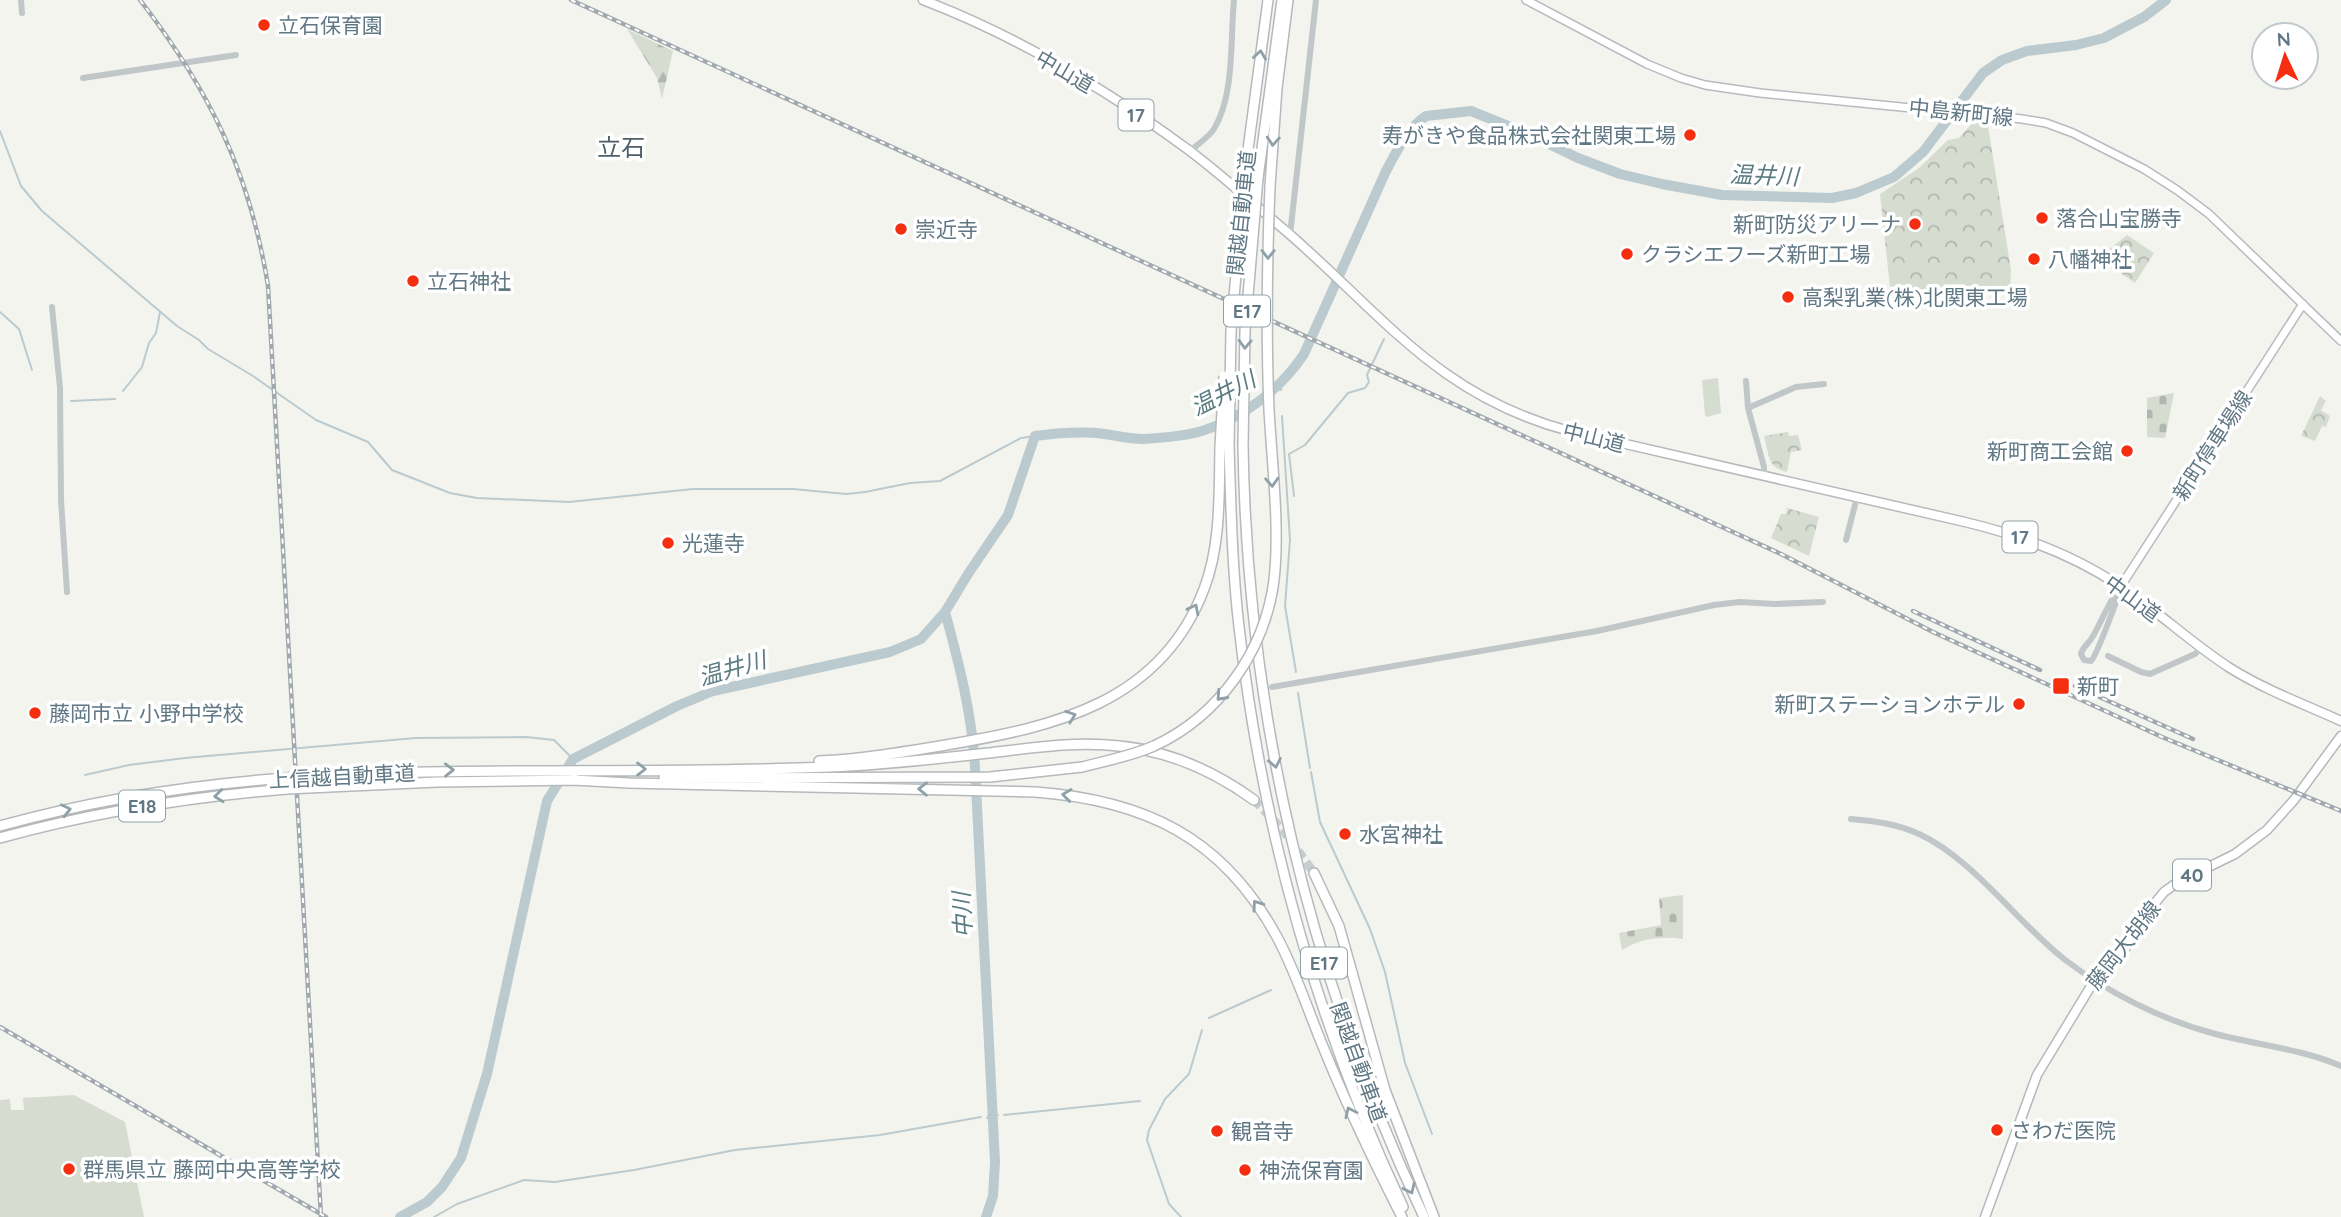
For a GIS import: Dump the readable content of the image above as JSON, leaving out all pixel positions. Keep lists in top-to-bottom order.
{
  "streets": {
    "highway": [
      "関越自動車道",
      "E17",
      "上信越自動車道",
      "E18"
    ],
    "main road": [
      "中山道",
      "中島新町線",
      "17",
      "新町停車場線",
      "40",
      "藤岡大胡線"
    ]
  },
  "crossings": [
    ["中山道", "新町停車場線"],
    ["中島新町線", "新町停車場線"]
  ],
  "districts": ["立石"],
  "water": ["温井川", "中川"],
  "places": {
    "other": [
      "立石保育園",
      "寿がきや食品株式会社関東工場",
      "落合山宝勝寺",
      "新町防災アリーナ",
      "崇近寺",
      "クラシエフーズ新町工場",
      "八幡神社",
      "立石神社",
      "高梨乳業(株)北関東工場",
      "新町商工会館",
      "光蓮寺",
      "新町ステーションホテル",
      "藤岡市立 小野中学校",
      "水宮神社",
      "さわだ医院",
      "観音寺",
      "群馬県立 藤岡中央高等学校",
      "神流保育園"
    ],
    "transit": ["新町"]
  },
  "north": "top"
}
